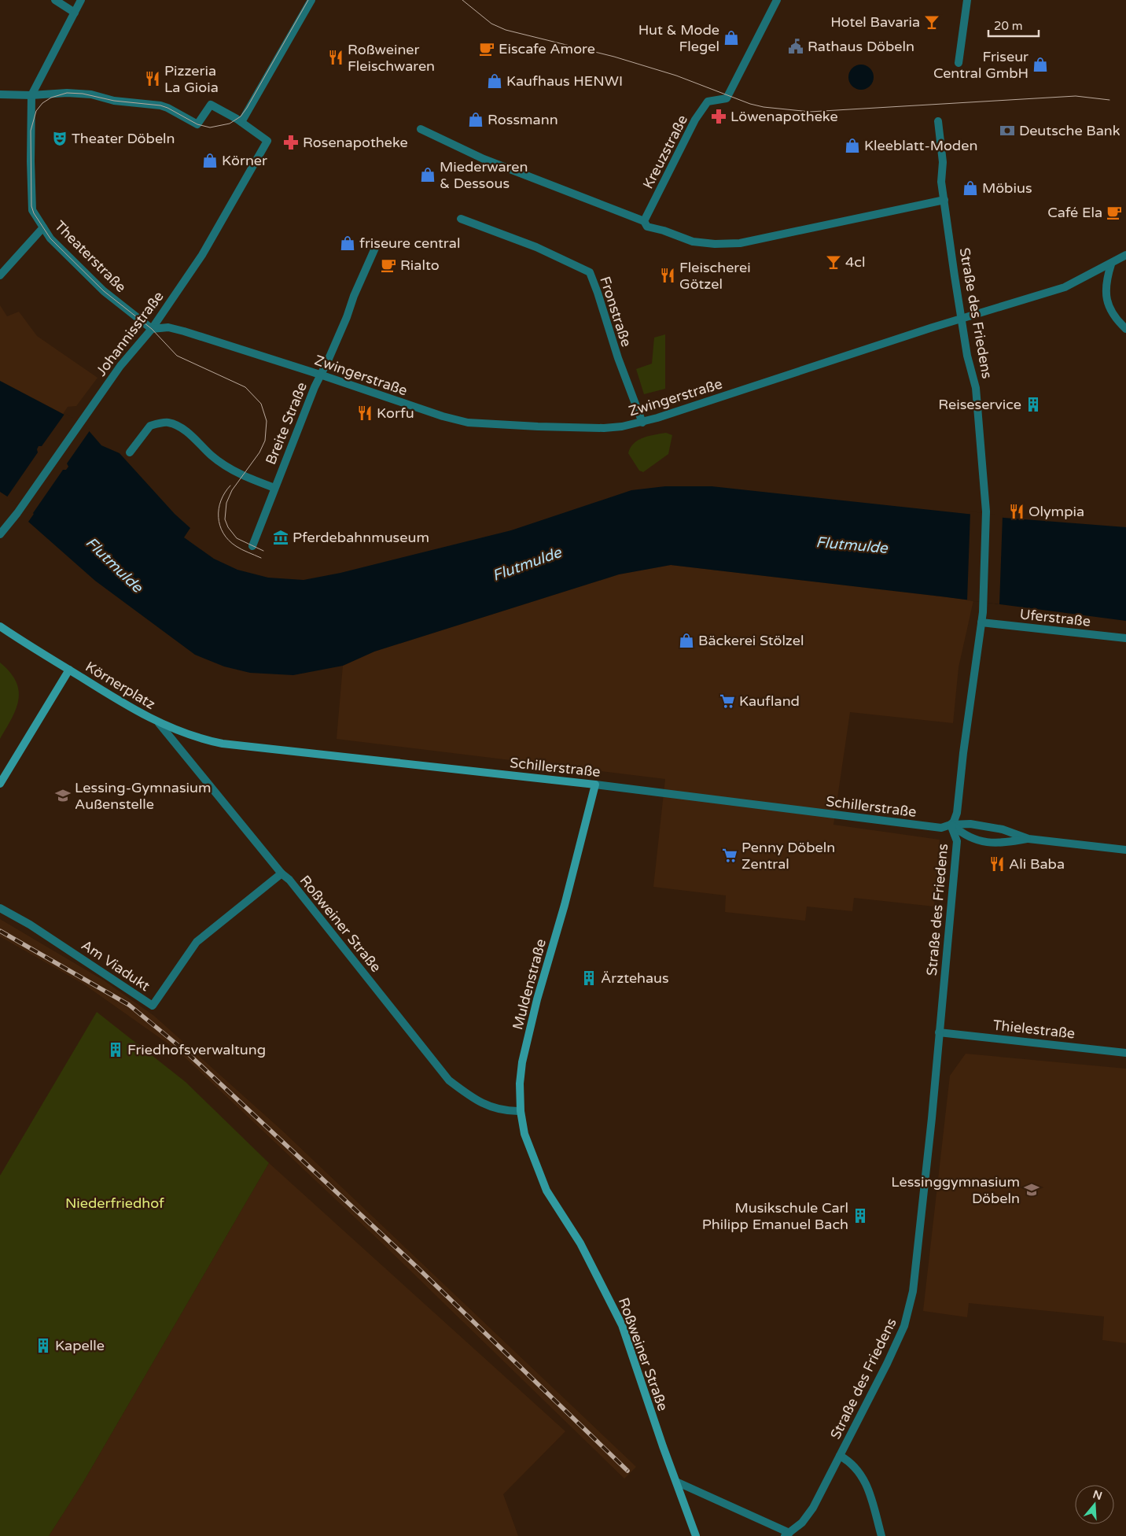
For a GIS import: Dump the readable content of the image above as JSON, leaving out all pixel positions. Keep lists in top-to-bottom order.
{
  "streets": {
    "main road": [
      "Körnerplatz",
      "Schillerstraße",
      "Roßweiner Straße",
      "Muldenstraße"
    ],
    "street": [
      "Kreuzstraße",
      "Theaterstraße",
      "Fronstraße",
      "Straße des Friedens",
      "Johannisstraße",
      "Zwingerstraße",
      "Breite Straße",
      "Uferstraße",
      "Am Viadukt",
      "Thielestraße"
    ]
  },
  "crossings": [
    ["Theaterstraße", "Johannisstraße"],
    ["Theaterstraße", "Zwingerstraße"],
    ["Fronstraße", "Zwingerstraße"],
    ["Straße des Friedens", "Zwingerstraße"],
    ["Straße des Friedens", "Uferstraße"],
    ["Straße des Friedens", "Schillerstraße"],
    ["Straße des Friedens", "Roßweiner Straße"],
    ["Straße des Friedens", "Thielestraße"],
    ["Johannisstraße", "Zwingerstraße"],
    ["Zwingerstraße", "Breite Straße"],
    ["Körnerplatz", "Schillerstraße"],
    ["Körnerplatz", "Roßweiner Straße"],
    ["Schillerstraße", "Roßweiner Straße"],
    ["Schillerstraße", "Muldenstraße"],
    ["Roßweiner Straße", "Am Viadukt"],
    ["Roßweiner Straße", "Muldenstraße"]
  ],
  "water": ["Flutmulde"],
  "parks": ["Niederfriedhof"],
  "places": {
    "bar": ["Hotel Bavaria", "4cl"],
    "shop": [
      "Hut & Mode Flegel",
      "Friseur Central GmbH",
      "Kaufhaus HENWI",
      "Rossmann",
      "Kleeblatt-Moden",
      "Körner",
      "Miederwaren & Dessous",
      "Möbius",
      "friseure central",
      "Bäckerei Stölzel"
    ],
    "public building": ["Rathaus Döbeln"],
    "cafe": ["Eiscafe Amore", "Café Ela", "Rialto"],
    "restaurant": [
      "Roßweiner Fleischwaren",
      "Pizzeria La Gioia",
      "Fleischerei Götzel",
      "Korfu",
      "Olympia",
      "Ali Baba"
    ],
    "pharmacy": ["Löwenapotheke", "Rosenapotheke"],
    "bank": ["Deutsche Bank"],
    "theatre": ["Theater Döbeln"],
    "building": [
      "Reiseservice",
      "Ärztehaus",
      "Friedhofsverwaltung",
      "Musikschule Carl Philipp Emanuel Bach",
      "Kapelle"
    ],
    "museum": ["Pferdebahnmuseum"],
    "supermarket": ["Kaufland", "Penny Döbeln Zentral"],
    "school or university": ["Lessing-Gymnasium Außenstelle", "Lessinggymnasium Döbeln"]
  },
  "scale_bar": "20 m",
  "north": "top"
}
